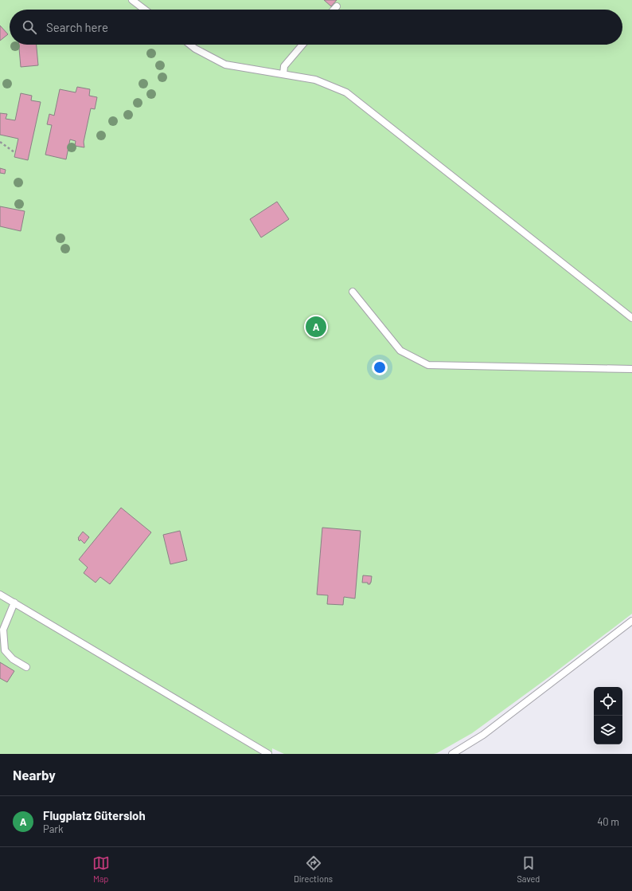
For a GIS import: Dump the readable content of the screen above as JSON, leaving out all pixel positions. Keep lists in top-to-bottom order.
{
  "page": {
    "search": "Search here",
    "pins": "A",
    "heading": "Nearby",
    "list": [
      {
        "mark": "A",
        "name": "Flugplatz Gütersloh",
        "note": "Park",
        "value": "40 m"
      }
    ],
    "nav": ["Map", "Directions", "Saved"]
  }
}
